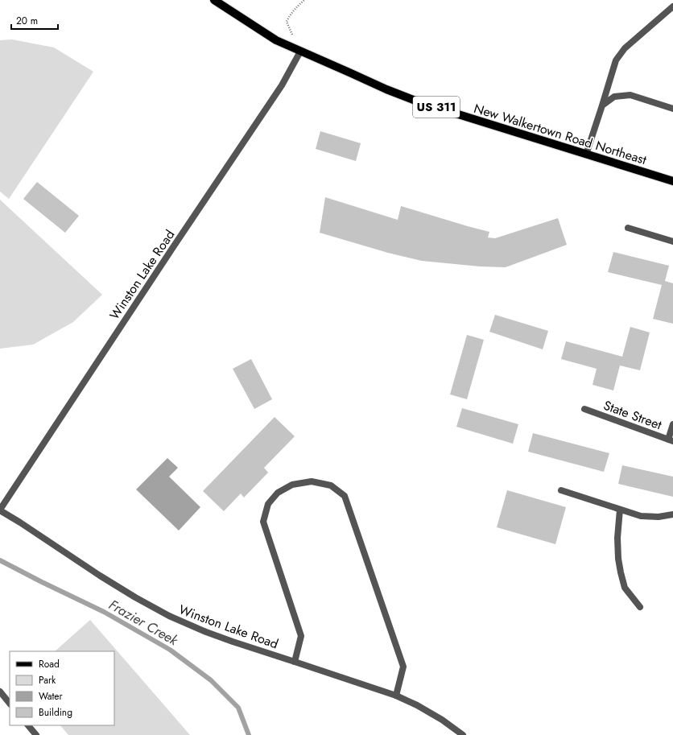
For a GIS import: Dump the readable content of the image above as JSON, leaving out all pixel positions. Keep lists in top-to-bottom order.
{
  "streets": {
    "main road": ["US 311", "New Walkertown Road Northeast"],
    "street": ["Winston Lake Road", "State Street"]
  },
  "crossings": [
    ["New Walkertown Road Northeast", "Winston Lake Road"]
  ],
  "water": ["Frazier Creek"],
  "legend": [
    "Road",
    "Park",
    "Water",
    "Building"
  ],
  "scale_bar": "20 m"
}
